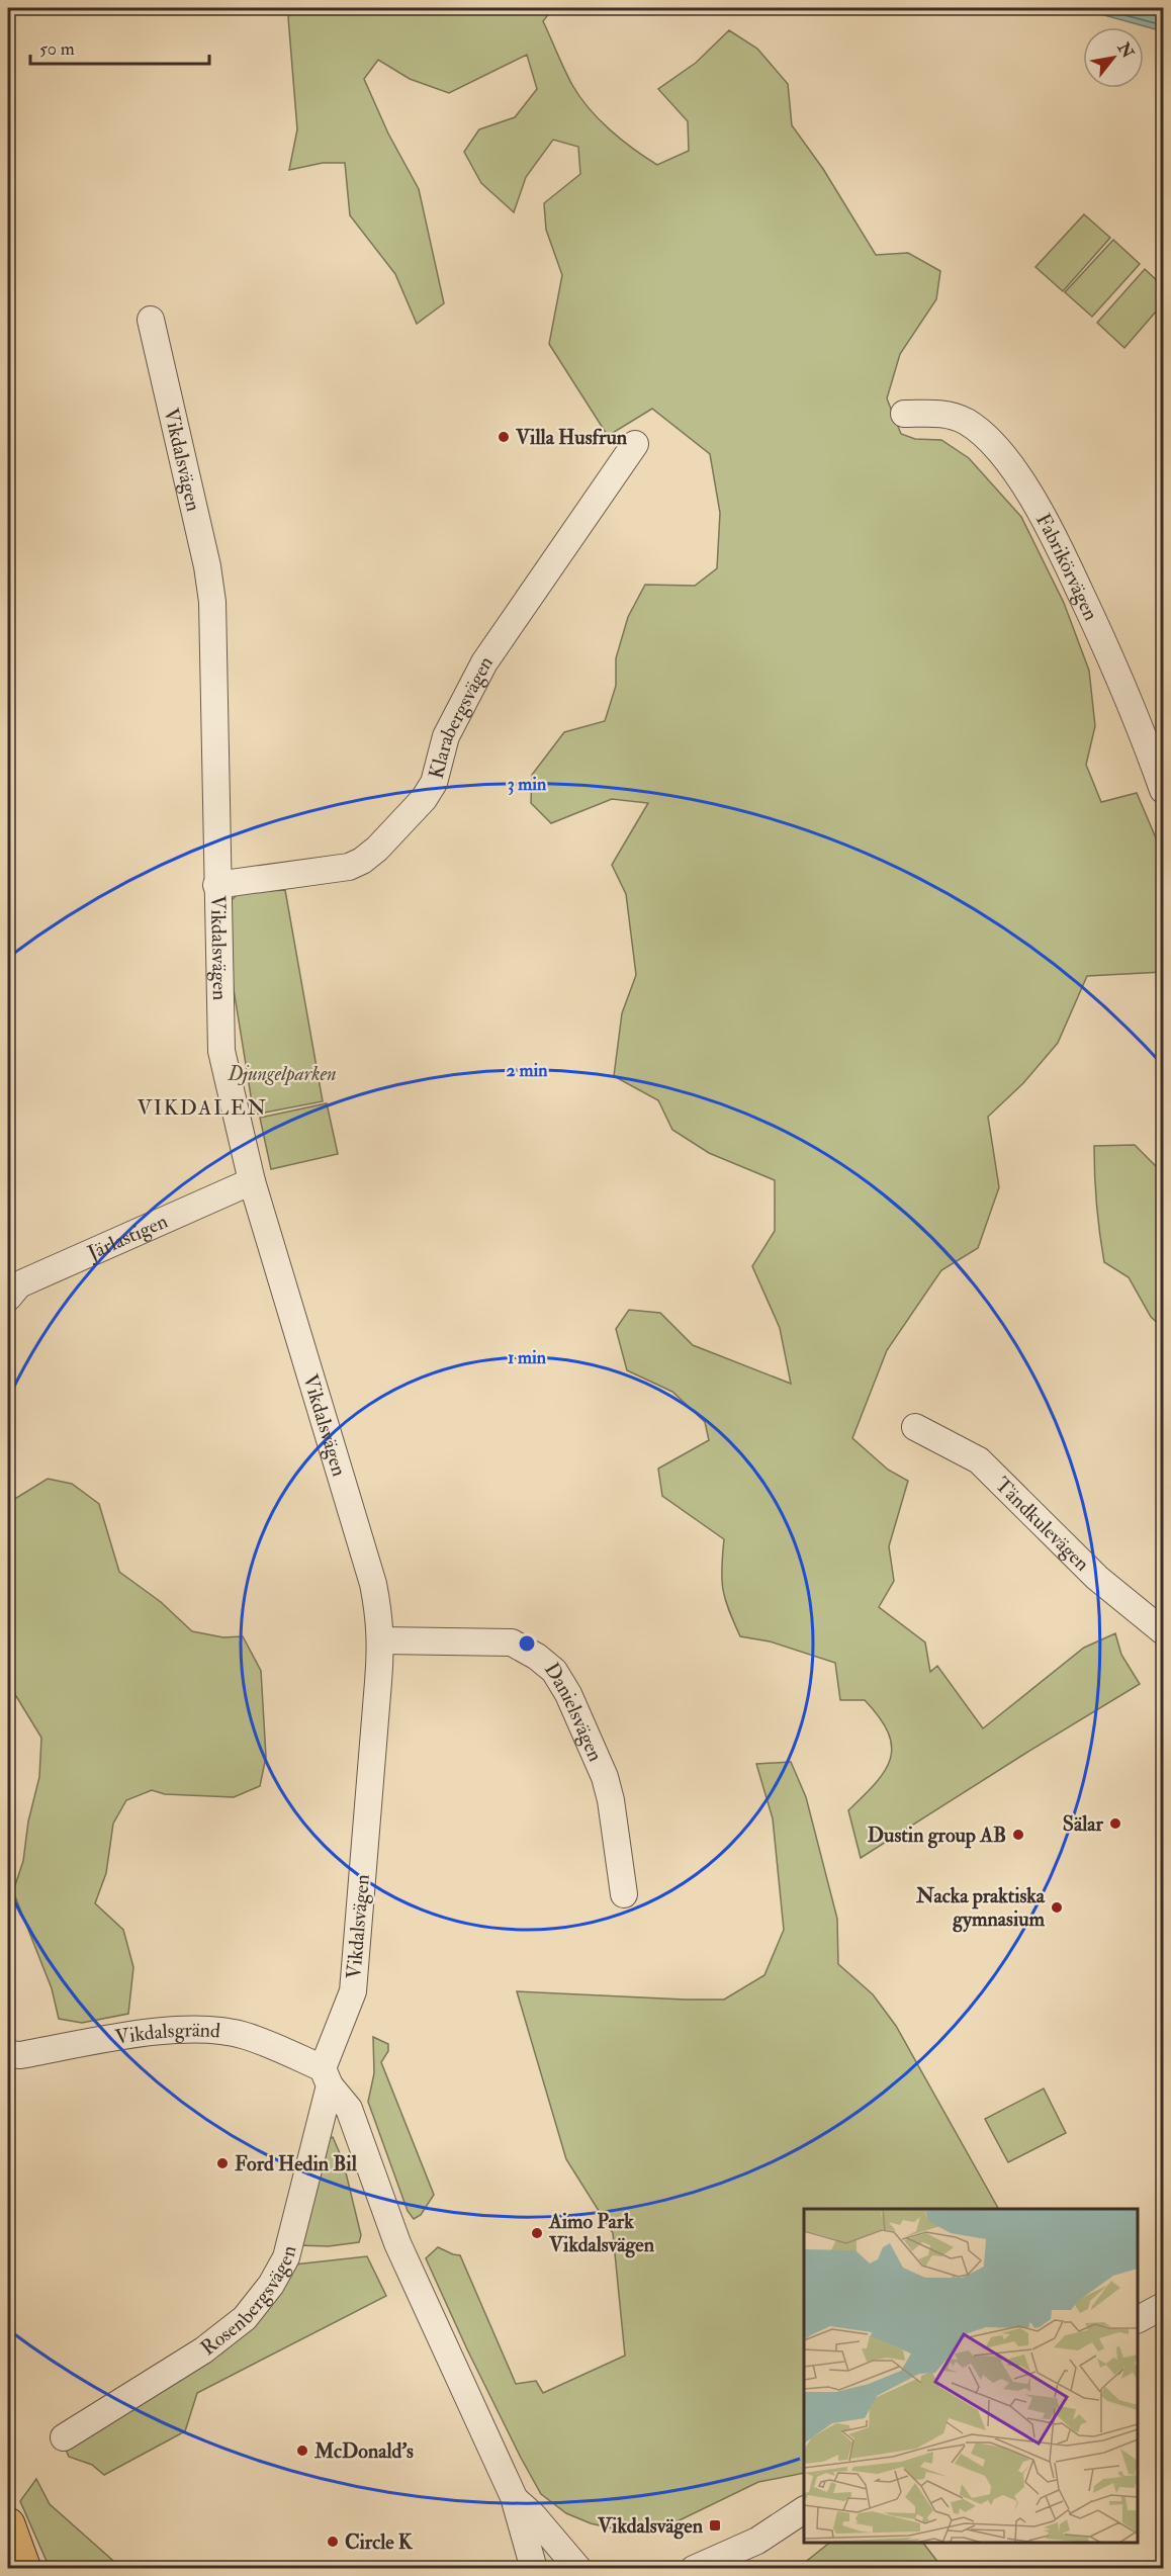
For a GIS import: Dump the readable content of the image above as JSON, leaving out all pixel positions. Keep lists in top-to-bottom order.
{
  "streets": {
    "street": [
      "Vikdalsvägen",
      "Fabrikörvägen",
      "Klarabergsvägen",
      "Järlastigen",
      "Tändkulevägen",
      "Danielsvägen",
      "Vikdalsgränd",
      "Rosenbergsvägen"
    ]
  },
  "crossings": [
    ["Vikdalsvägen", "Klarabergsvägen"],
    ["Vikdalsvägen", "Järlastigen"],
    ["Vikdalsvägen", "Danielsvägen"],
    ["Vikdalsvägen", "Vikdalsgränd"],
    ["Vikdalsvägen", "Rosenbergsvägen"],
    ["Vikdalsgränd", "Rosenbergsvägen"]
  ],
  "districts": ["VIKDALEN"],
  "parks": ["Djungelparken"],
  "places": {
    "other": [
      "Villa Husfrun",
      "Sälar",
      "Dustin group AB",
      "Nacka praktiska gymnasium",
      "Ford Hedin Bil",
      "Aimo Park Vikdalsvägen",
      "McDonald's",
      "Circle K"
    ],
    "transit": ["Vikdalsvägen"]
  },
  "scale_bar": "50 m",
  "north": "top right",
  "rings": ["3 min", "2 min", "1 min"]
}
